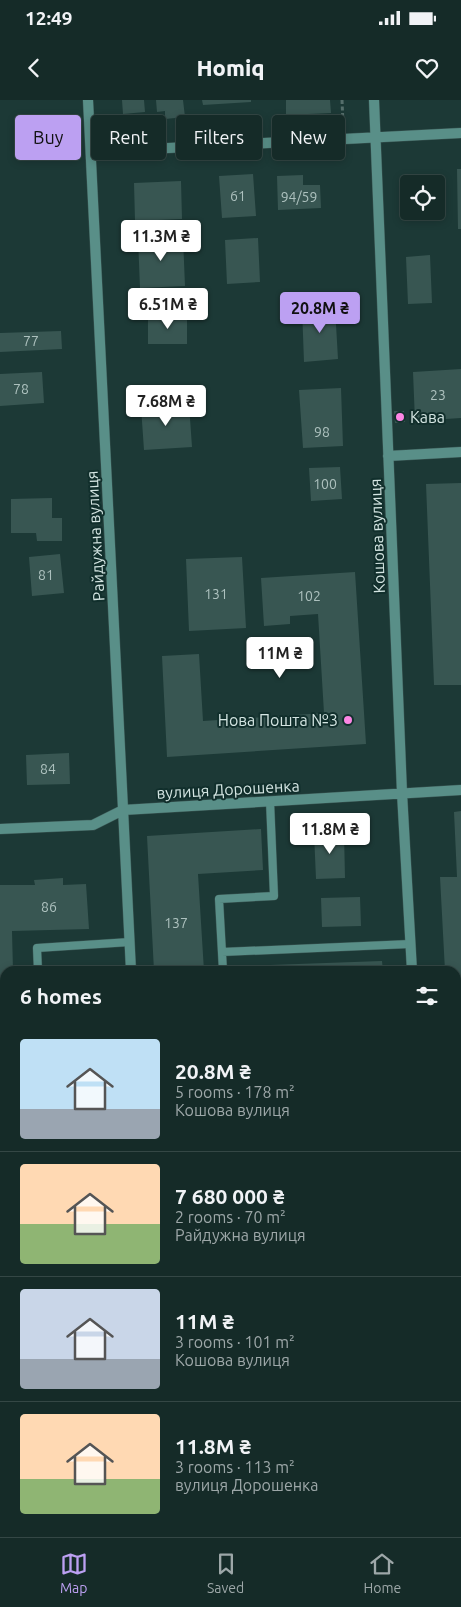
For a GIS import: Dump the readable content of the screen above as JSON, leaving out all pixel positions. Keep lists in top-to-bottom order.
{
  "streets": {
    "street": ["Райдужна вулиця", "Кошова вулиця", "вулиця Дорошенка"]
  },
  "crossings": [
    ["Райдужна вулиця", "вулиця Дорошенка"],
    ["Кошова вулиця", "вулиця Дорошенка"]
  ],
  "places": ["Кава", "Нова Пошта №3"],
  "house_numbers": [
    "61",
    "94/59",
    "77",
    "78",
    "23",
    "98",
    "100",
    "81",
    "131",
    "102",
    "84",
    "86",
    "137"
  ],
  "page": {
    "status": "12:49",
    "header": "Homiq",
    "chip": [
      "Buy",
      "Rent",
      "Filters",
      "New"
    ],
    "price": [
      "11.3M ₴",
      "6.51M ₴",
      "20.8M ₴",
      "7.68M ₴",
      "11M ₴",
      "11.8M ₴"
    ],
    "heading": "6 homes",
    "list": [
      {
        "name": "20.8M ₴",
        "note": "5 rooms · 178 m² · Кошова вулиця"
      },
      {
        "name": "7 680 000 ₴",
        "note": "2 rooms · 70 m² · Райдужна вулиця"
      },
      {
        "name": "11M ₴",
        "note": "3 rooms · 101 m² · Кошова вулиця"
      },
      {
        "name": "11.8M ₴",
        "note": "3 rooms · 113 m² · вулиця Дорошенка"
      }
    ],
    "tabs": ["Map", "Saved", "Home"]
  }
}
